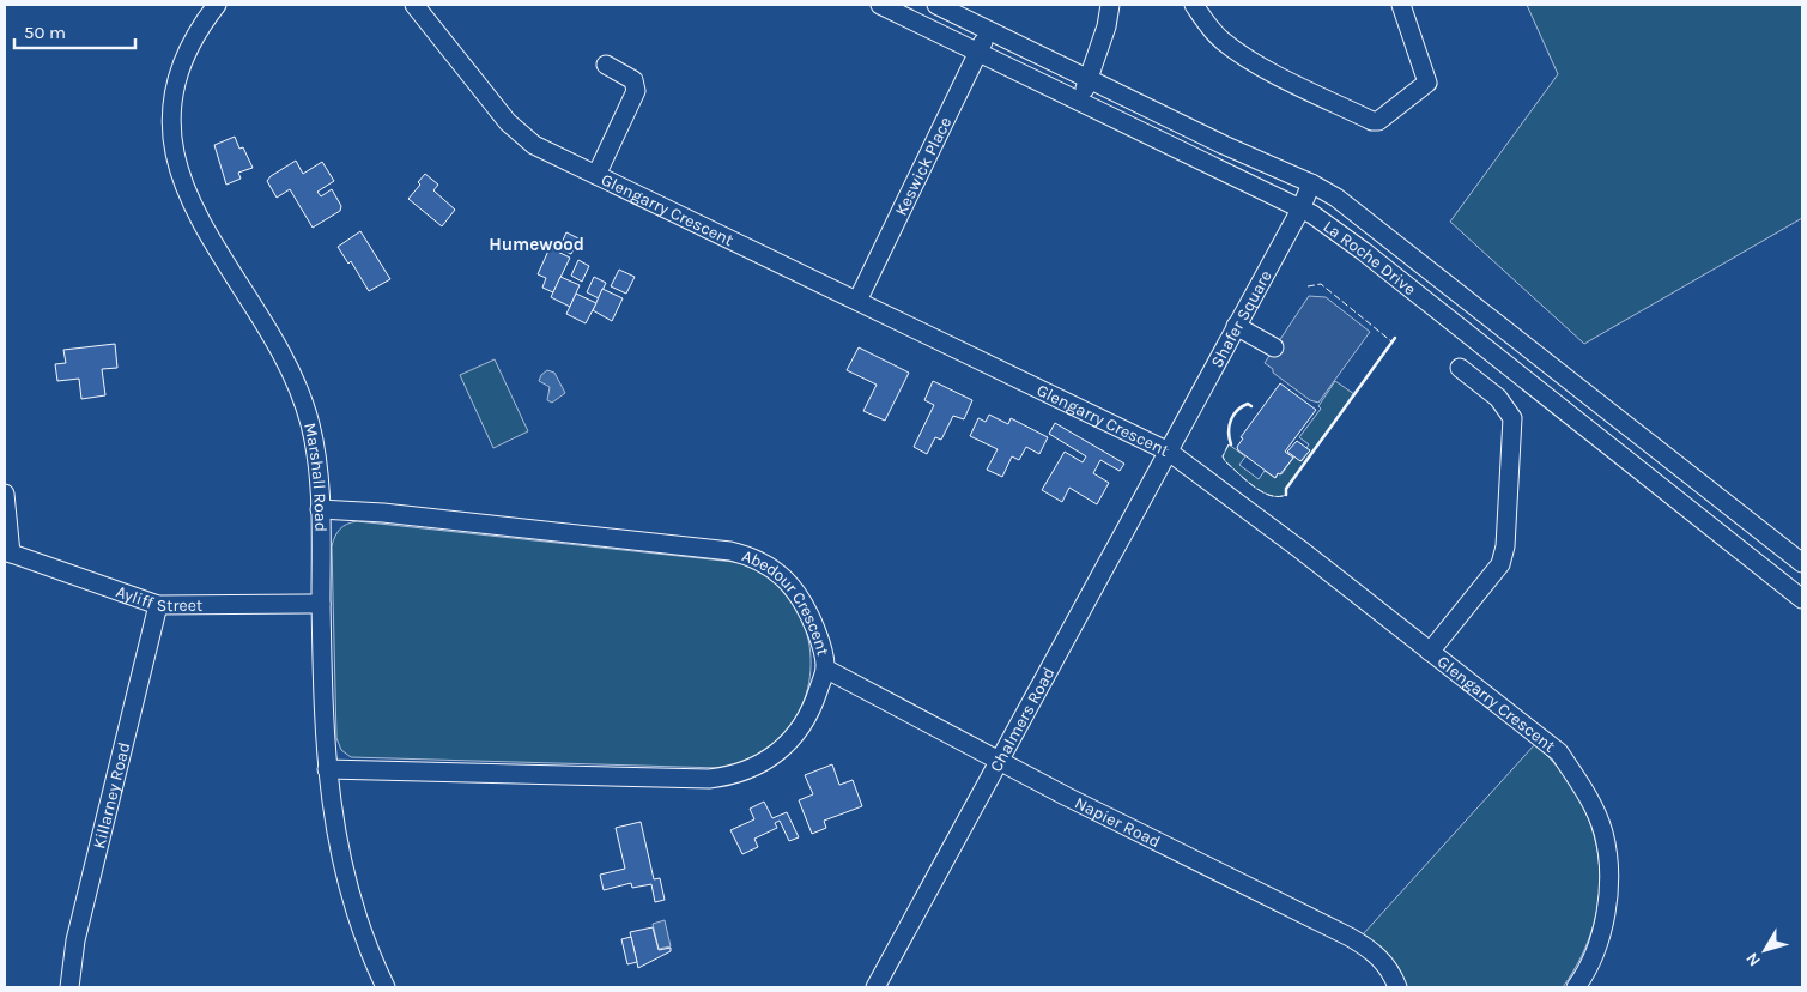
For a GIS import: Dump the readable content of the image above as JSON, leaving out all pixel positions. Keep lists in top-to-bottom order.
{
  "streets": {
    "street": [
      "Keswick Place",
      "Glengarry Crescent",
      "La Roche Drive",
      "Shafer Square",
      "Marshall Road",
      "Ayliff Street",
      "Abedour Crescent",
      "Chalmers Road",
      "Killarney Road",
      "Napier Road"
    ]
  },
  "crossings": [
    ["Keswick Place", "Glengarry Crescent"],
    ["Keswick Place", "La Roche Drive"],
    ["Glengarry Crescent", "Shafer Square"],
    ["Glengarry Crescent", "Chalmers Road"],
    ["La Roche Drive", "Shafer Square"],
    ["Shafer Square", "Chalmers Road"],
    ["Marshall Road", "Ayliff Street"],
    ["Marshall Road", "Abedour Crescent"],
    ["Ayliff Street", "Killarney Road"],
    ["Abedour Crescent", "Napier Road"],
    ["Chalmers Road", "Napier Road"]
  ],
  "districts": ["Humewood"],
  "scale_bar": "50 m",
  "north": "bottom left"
}
